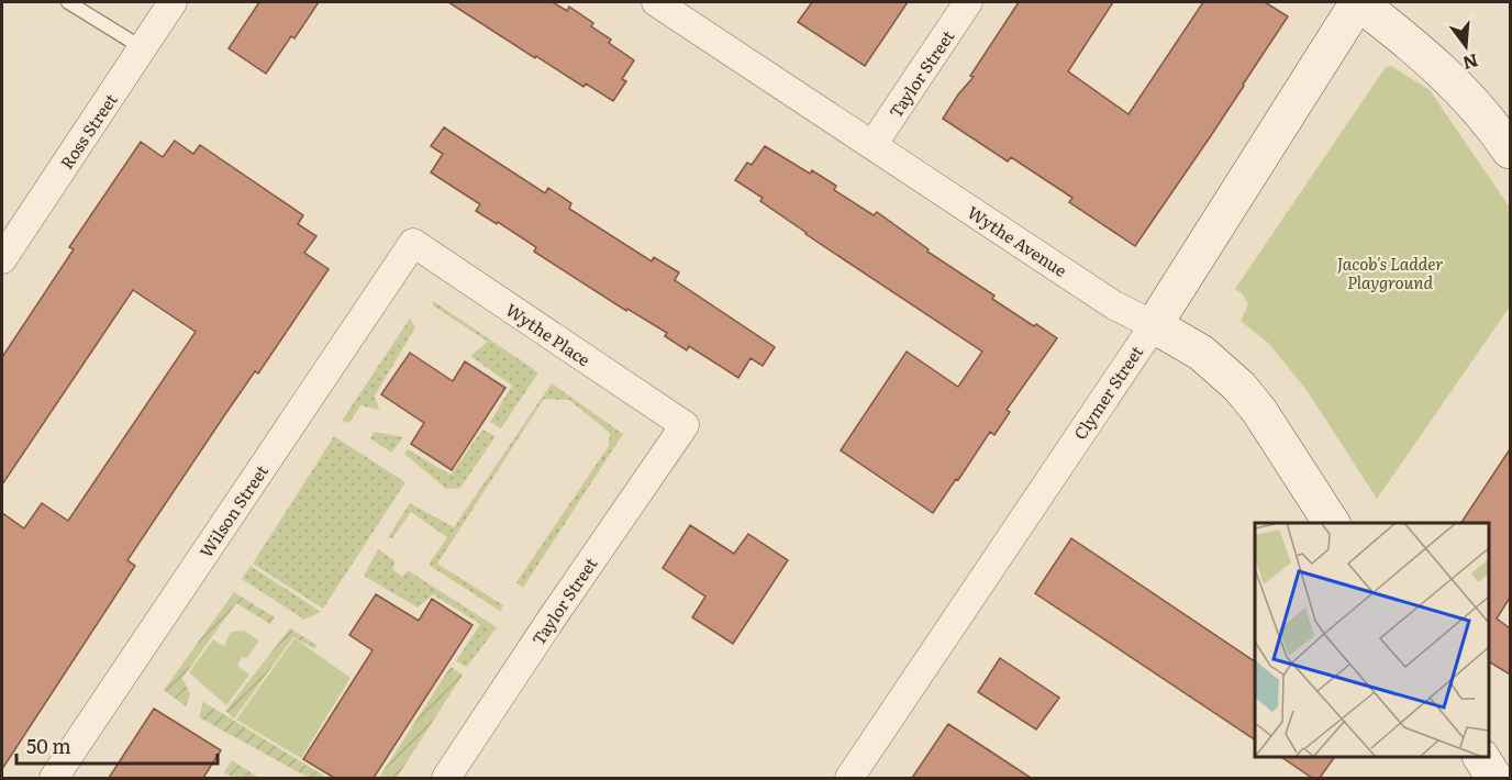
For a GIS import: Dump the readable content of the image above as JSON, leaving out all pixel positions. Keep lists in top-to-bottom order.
{
  "streets": {
    "main road": ["Wythe Avenue", "Clymer Street"],
    "street": [
      "Taylor Street",
      "Ross Street",
      "Wythe Place",
      "Wilson Street"
    ]
  },
  "crossings": [
    ["Taylor Street", "Wythe Avenue"],
    ["Taylor Street", "Wythe Place"],
    ["Wythe Avenue", "Clymer Street"],
    ["Wythe Place", "Wilson Street"]
  ],
  "parks": ["Jacob's Ladder Playground"],
  "scale_bar": "50 m",
  "north": "bottom"
}
